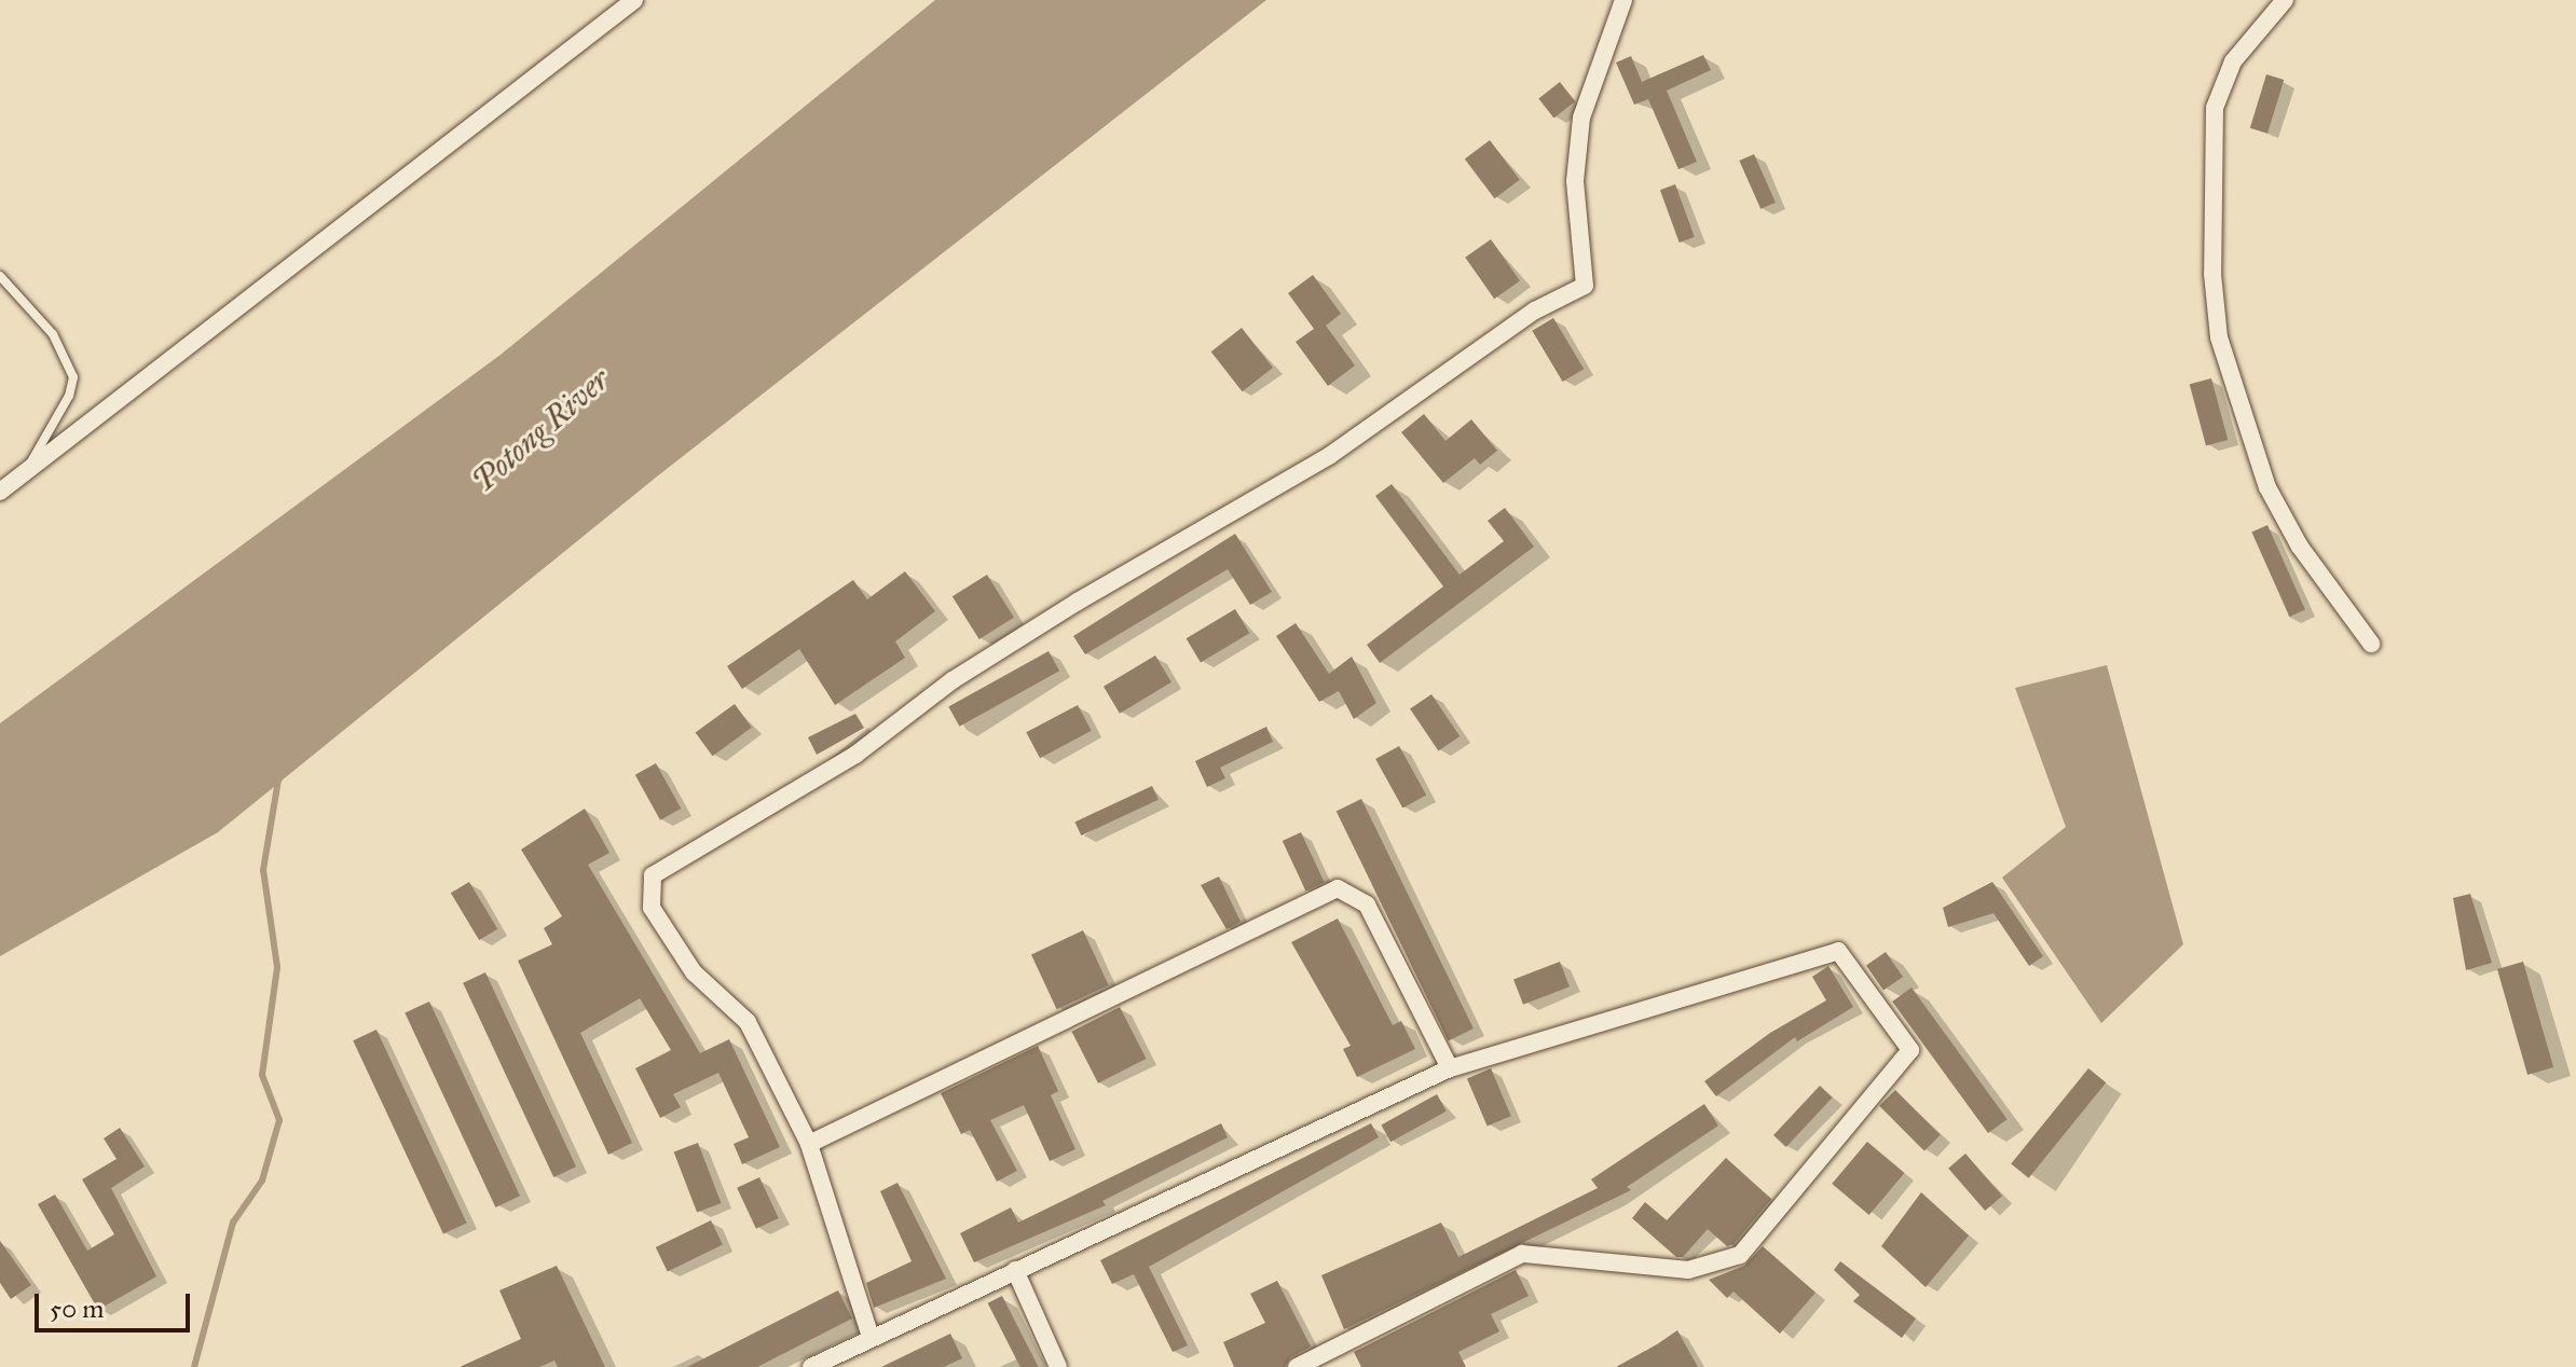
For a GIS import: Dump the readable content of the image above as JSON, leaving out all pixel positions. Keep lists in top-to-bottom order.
{
  "water": ["Potong River"],
  "scale_bar": "50 m"
}
